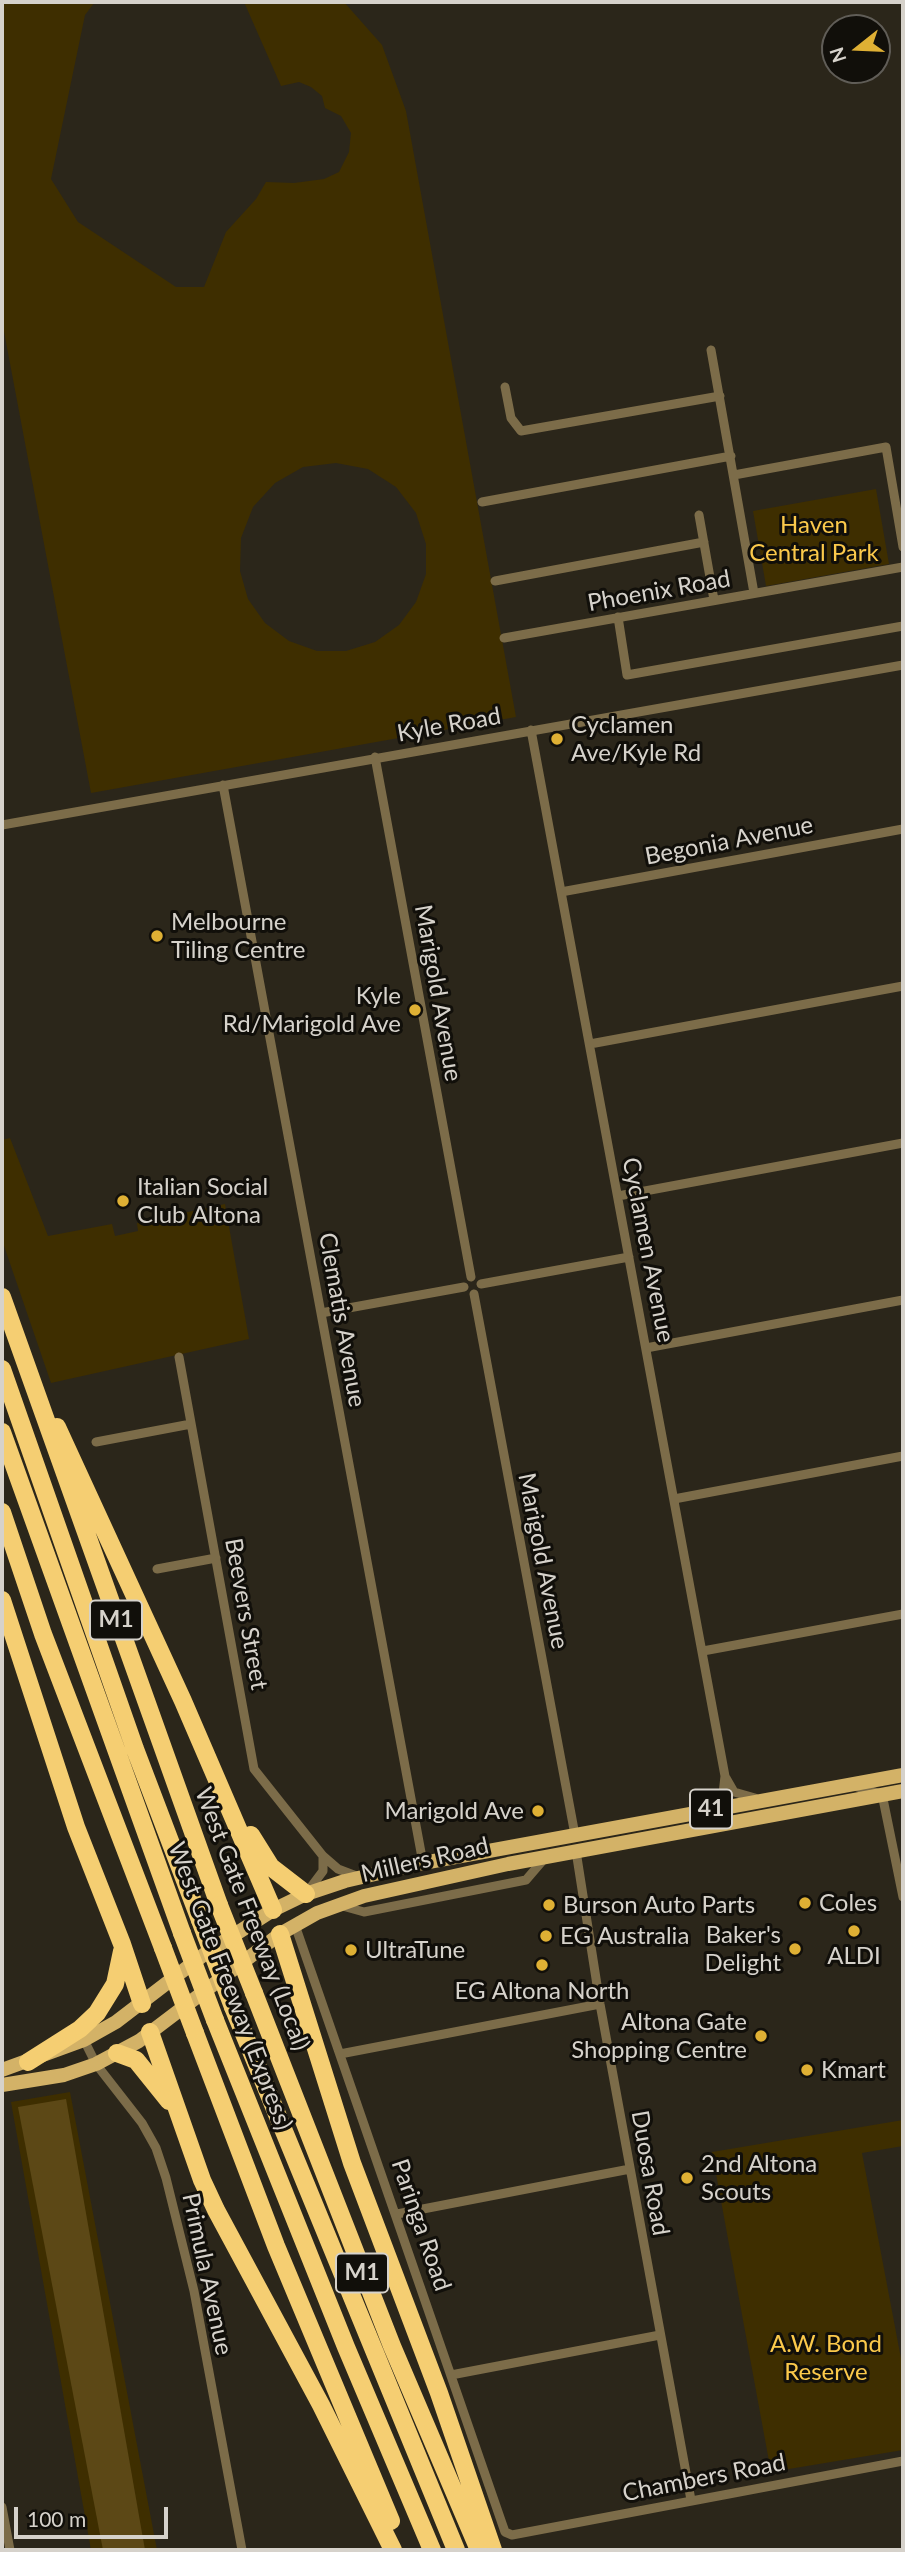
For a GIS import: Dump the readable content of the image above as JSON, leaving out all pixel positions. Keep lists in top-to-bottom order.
{
  "streets": {
    "highway": ["M1", "West Gate Freeway (Local)", "West Gate Freeway (Express)"],
    "main road": ["41", "Millers Road"],
    "street": [
      "Phoenix Road",
      "Kyle Road",
      "Begonia Avenue",
      "Marigold Avenue",
      "Cyclamen Avenue",
      "Clematis Avenue",
      "Beevers Street",
      "Duosa Road",
      "Paringa Road",
      "Primula Avenue",
      "Chambers Road"
    ]
  },
  "crossings": [
    ["Kyle Road", "Marigold Avenue"],
    ["Kyle Road", "Cyclamen Avenue"],
    ["Kyle Road", "Clematis Avenue"],
    ["Begonia Avenue", "Cyclamen Avenue"],
    ["Marigold Avenue", "Millers Road"],
    ["Clematis Avenue", "Millers Road"],
    ["Beevers Street", "Millers Road"],
    ["Millers Road", "Duosa Road"],
    ["Millers Road", "Paringa Road"],
    ["Millers Road", "Primula Avenue"],
    ["Duosa Road", "Chambers Road"],
    ["Paringa Road", "Chambers Road"]
  ],
  "parks": ["Haven Central Park", "A.W. Bond Reserve"],
  "places": [
    "Cyclamen Ave/Kyle Rd",
    "Melbourne Tiling Centre",
    "Kyle Rd/Marigold Ave",
    "Italian Social Club Altona",
    "Marigold Ave",
    "Coles",
    "Burson Auto Parts",
    "ALDI",
    "EG Australia",
    "Baker's Delight",
    "UltraTune",
    "EG Altona North",
    "Altona Gate Shopping Centre",
    "Kmart",
    "2nd Altona Scouts"
  ],
  "scale_bar": "100 m",
  "north": "left"
}
